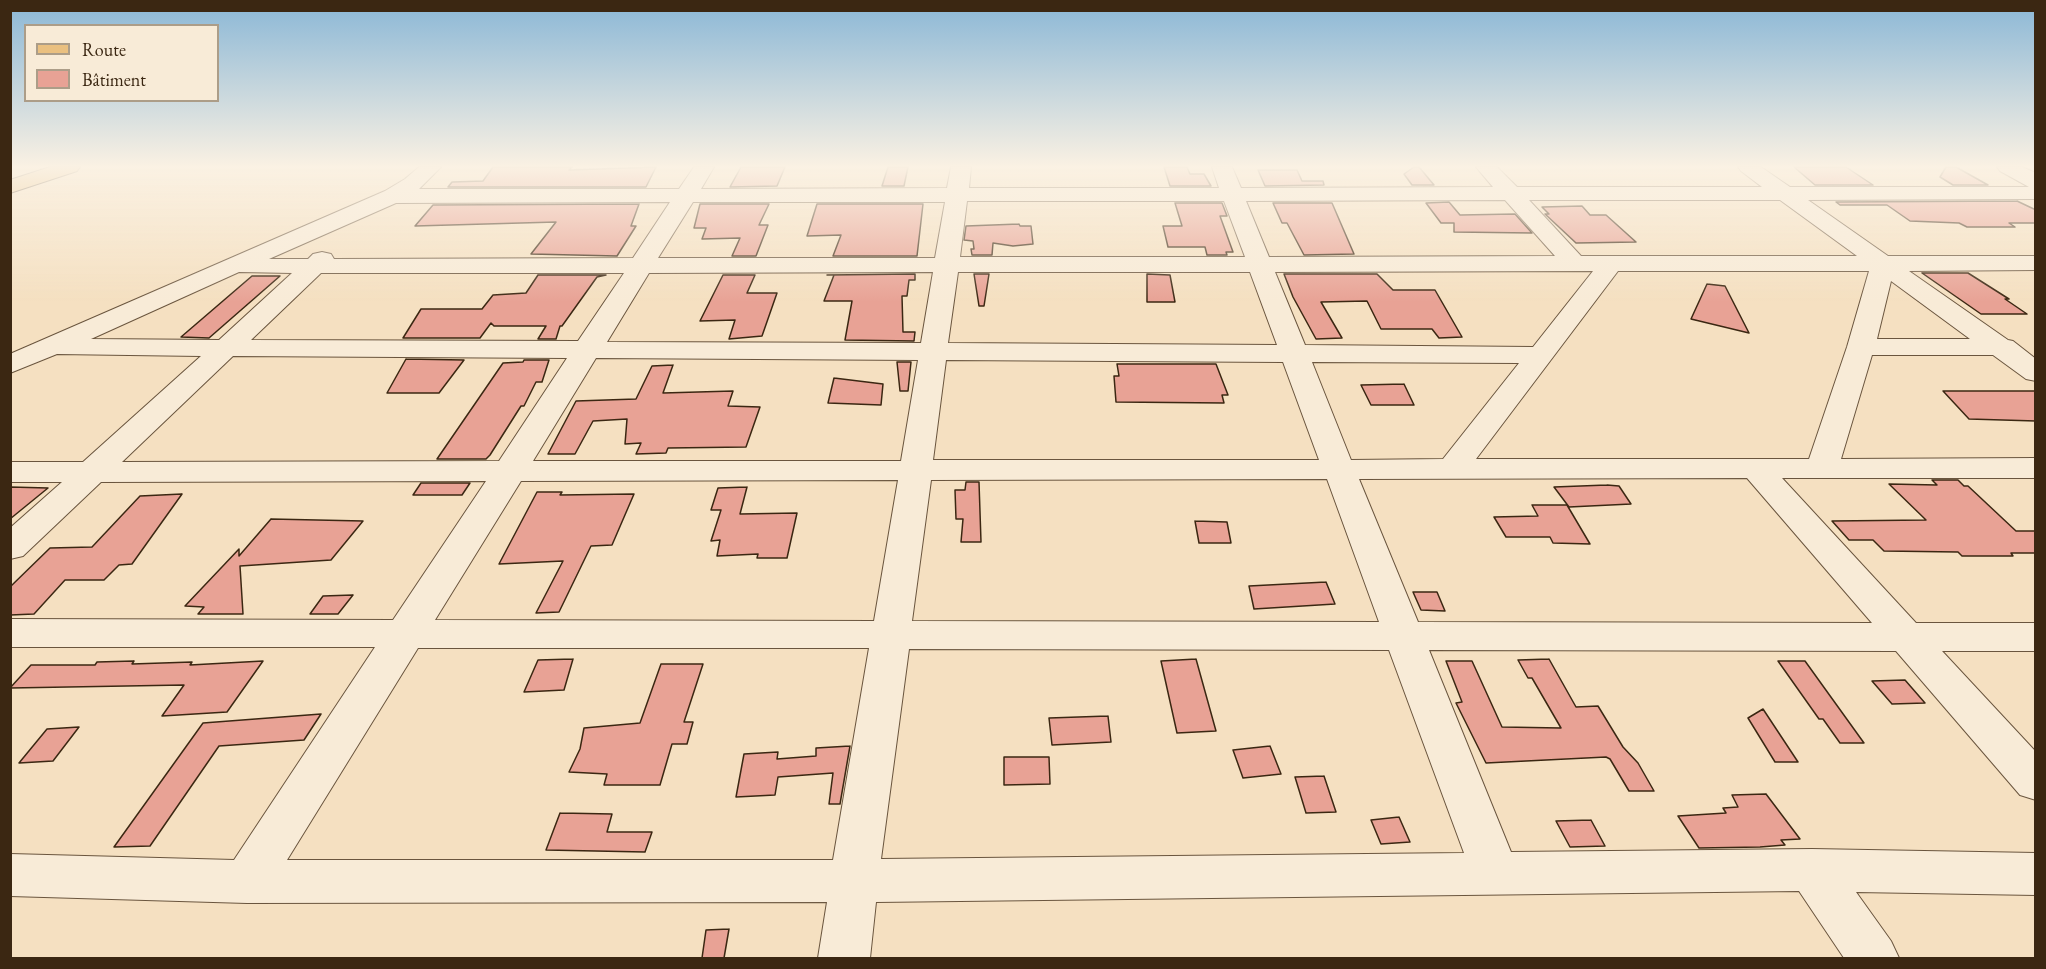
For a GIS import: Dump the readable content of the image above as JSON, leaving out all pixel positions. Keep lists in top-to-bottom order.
{
  "legend": ["Route", "Bâtiment"]
}
